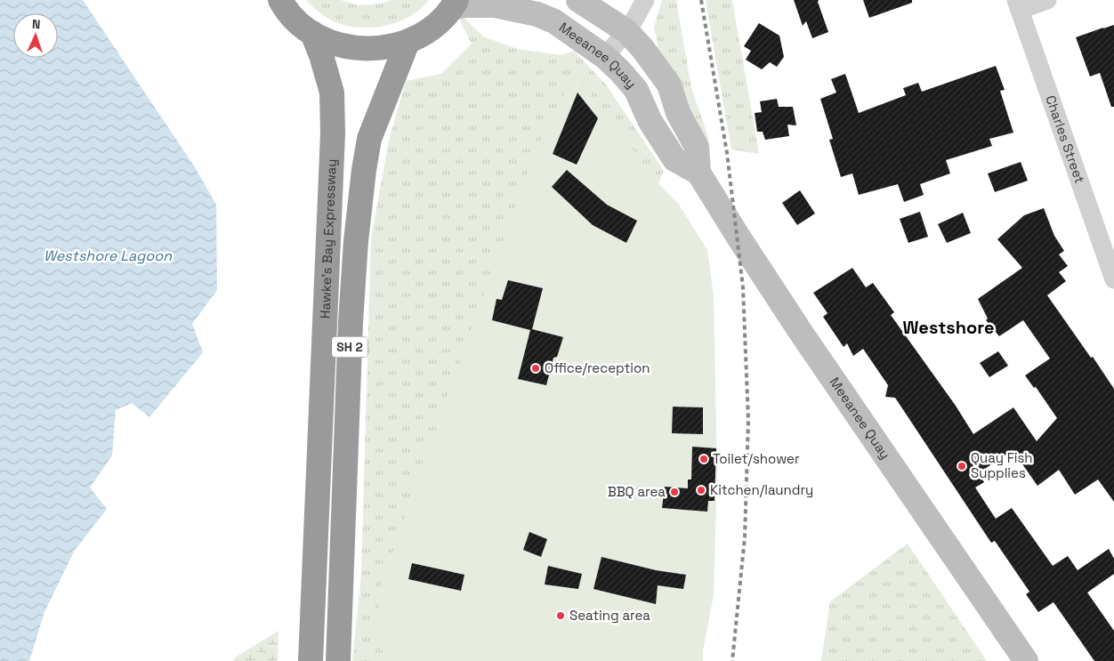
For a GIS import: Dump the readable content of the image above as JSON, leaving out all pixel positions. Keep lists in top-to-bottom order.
{
  "streets": {
    "highway": ["Hawke's Bay Expressway", "SH 2"],
    "main road": ["Meeanee Quay"],
    "street": ["Charles Street"]
  },
  "crossings": [
    ["Meeanee Quay", "SH 2"],
    ["Hawke's Bay Expressway", "SH 2"]
  ],
  "districts": ["Westshore"],
  "water": ["Westshore Lagoon"],
  "places": [
    "Office/reception",
    "Toilet/shower",
    "Quay Fish Supplies",
    "Kitchen/laundry",
    "BBQ area",
    "Seating area"
  ],
  "north": "top"
}
